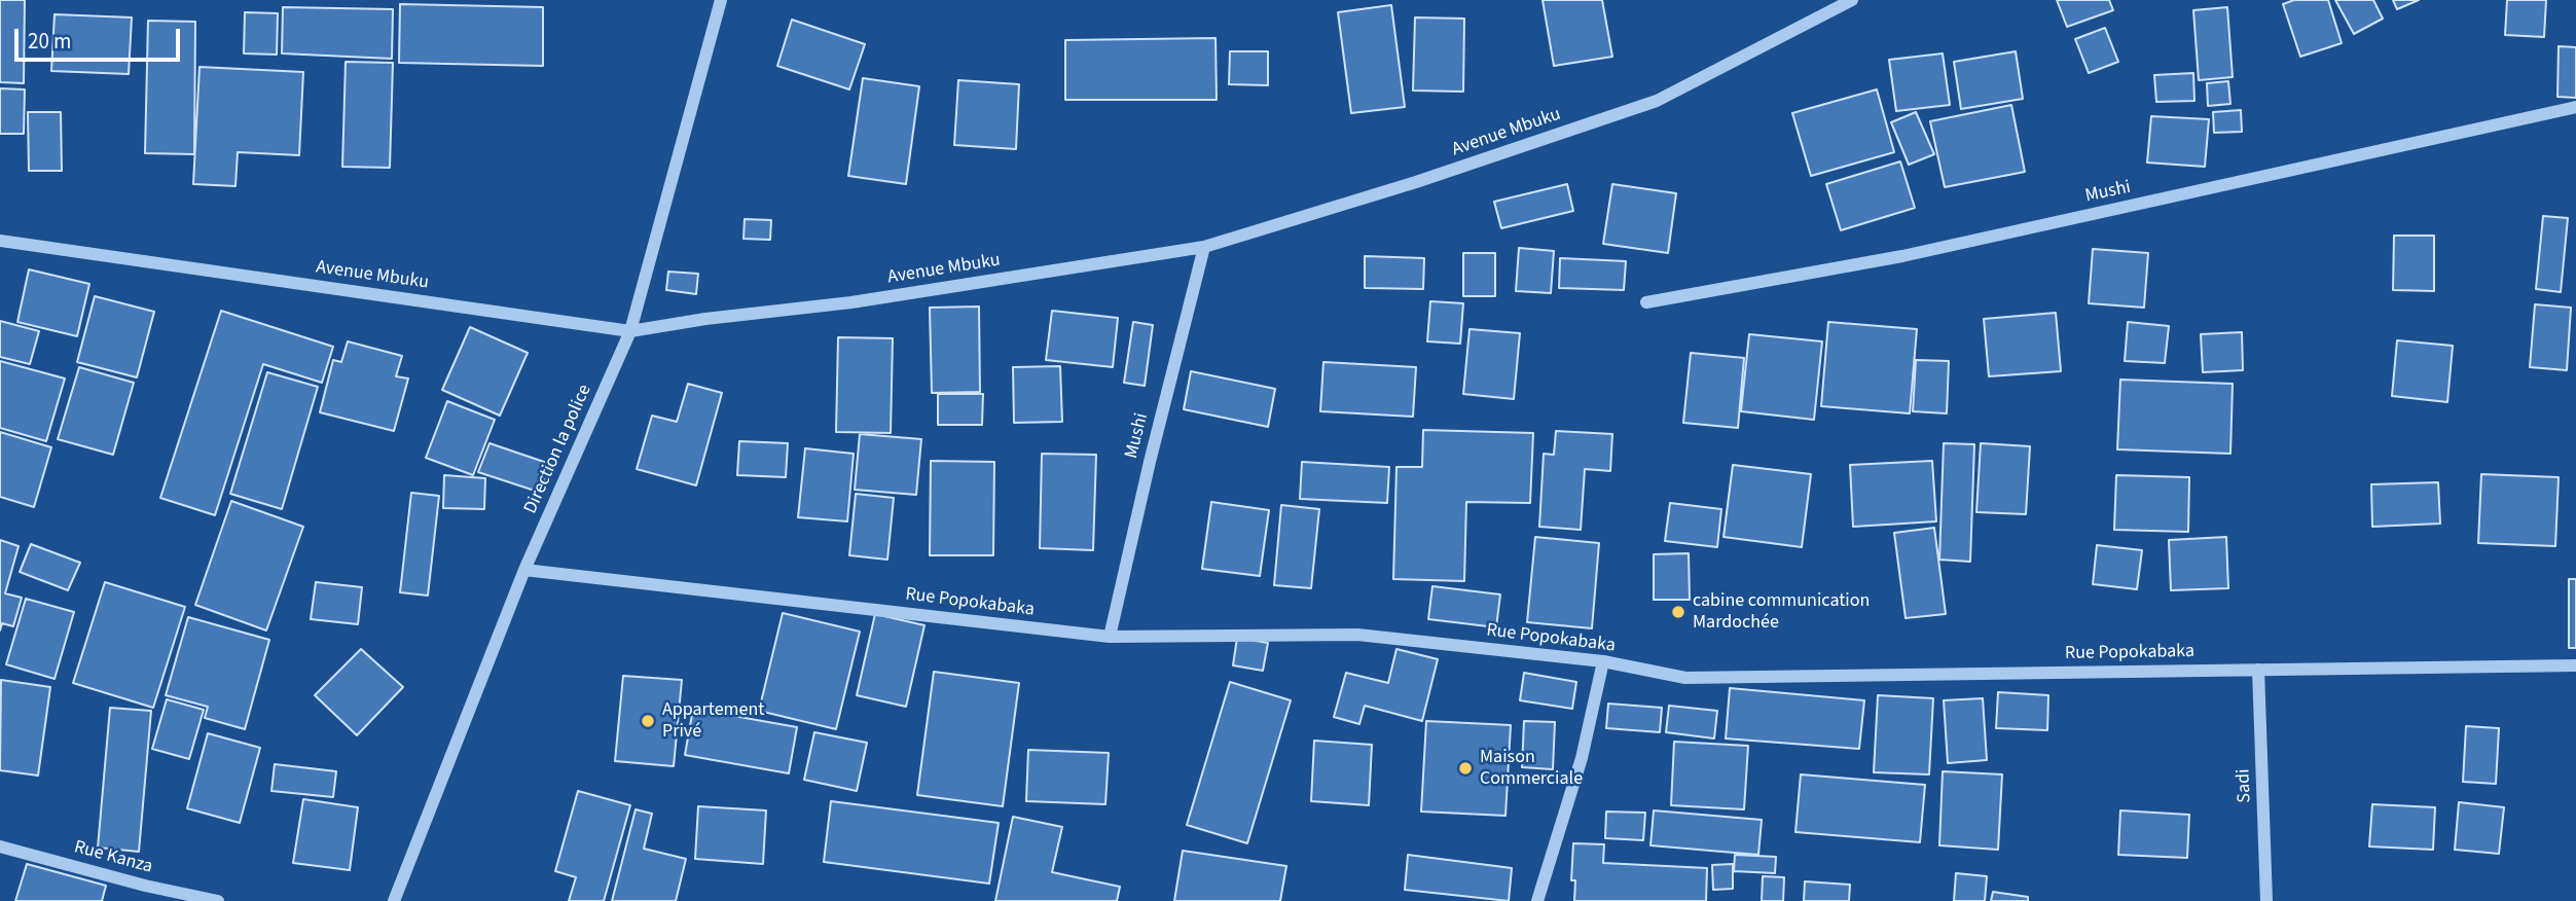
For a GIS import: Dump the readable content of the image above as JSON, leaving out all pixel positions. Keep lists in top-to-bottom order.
{
  "streets": {
    "street": [
      "Avenue Mbuku",
      "Mushi",
      "Direction la police",
      "Rue Popokabaka",
      "Sadi",
      "Rue Kanza"
    ]
  },
  "crossings": [
    ["Avenue Mbuku", "Mushi"],
    ["Avenue Mbuku", "Direction la police"],
    ["Mushi", "Rue Popokabaka"],
    ["Direction la police", "Rue Popokabaka"],
    ["Rue Popokabaka", "Sadi"]
  ],
  "places": ["cabine communication Mardochée", "Appartement Privé", "Maison Commerciale"],
  "scale_bar": "20 m"
}
